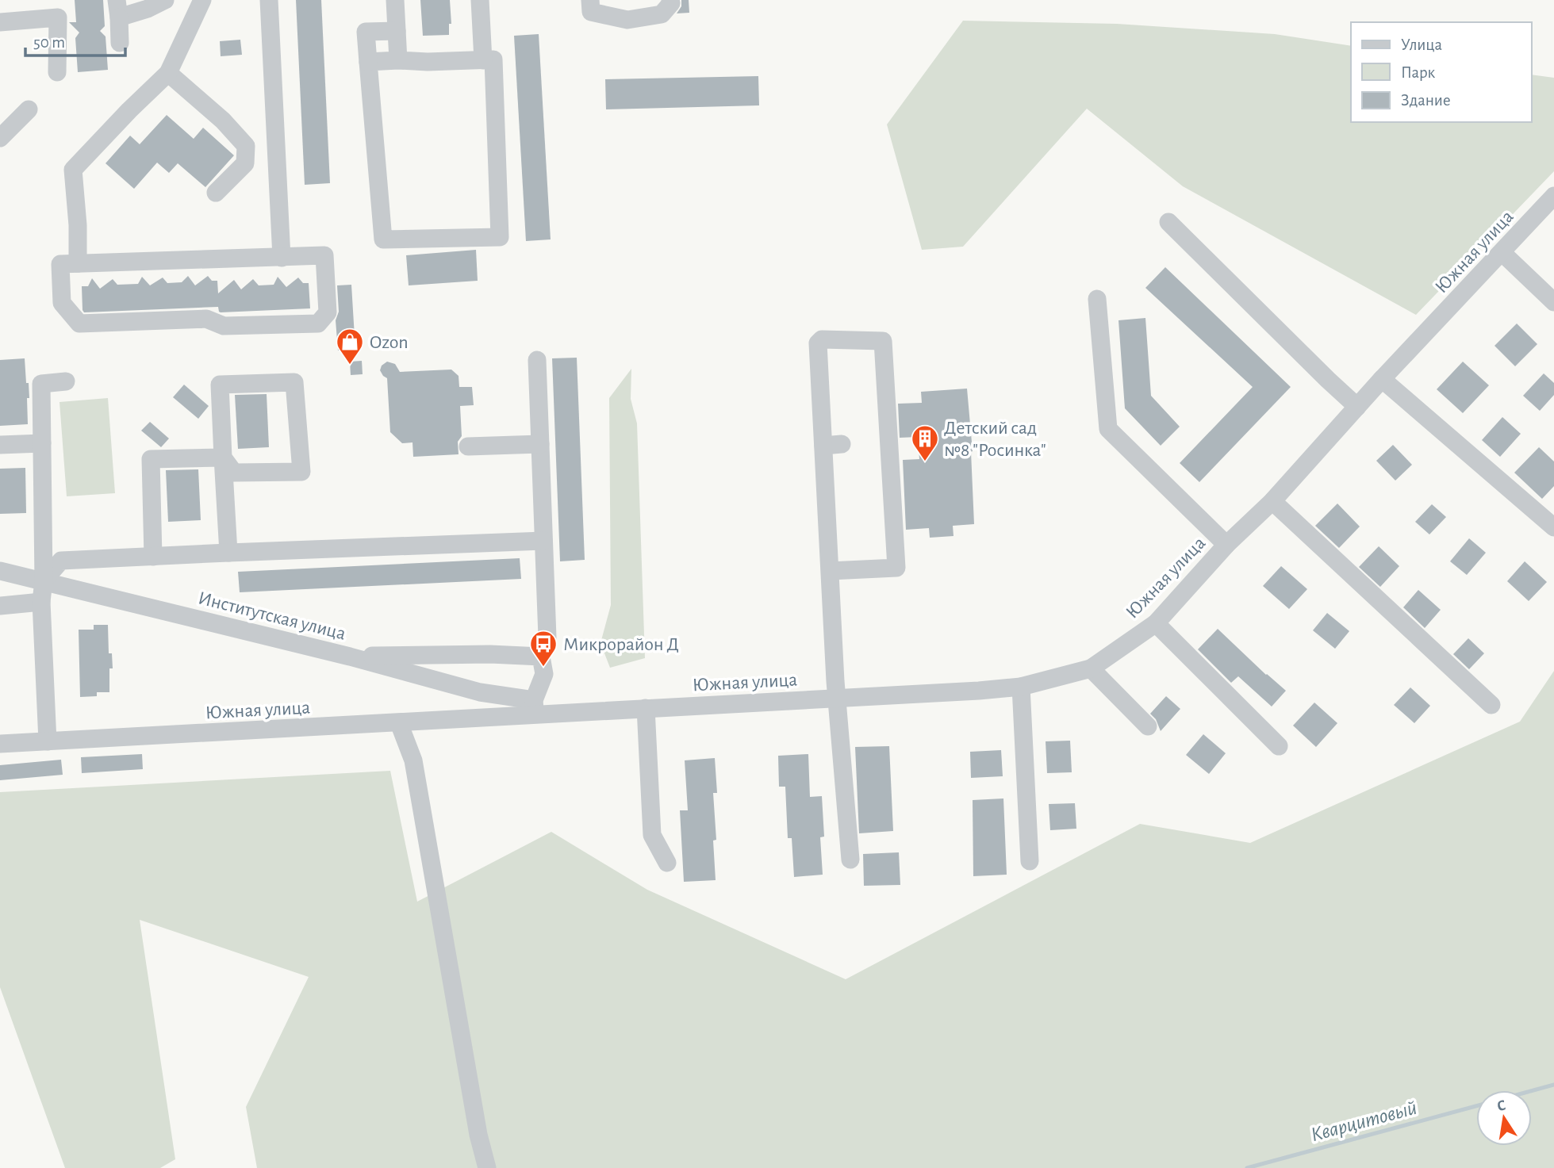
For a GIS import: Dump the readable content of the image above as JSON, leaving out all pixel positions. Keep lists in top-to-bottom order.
{
  "streets": {
    "street": ["Южная улица", "Институтская улица"]
  },
  "crossings": [
    ["Южная улица", "Институтская улица"]
  ],
  "water": ["Кварцитовый"],
  "places": {
    "shop": ["Ozon"],
    "building": ["Детский сад №8 \"Росинка\""],
    "bus stop": ["Микрорайон Д"]
  },
  "legend": ["Улица", "Парк", "Здание"],
  "scale_bar": "50 m",
  "north": "top"
}
